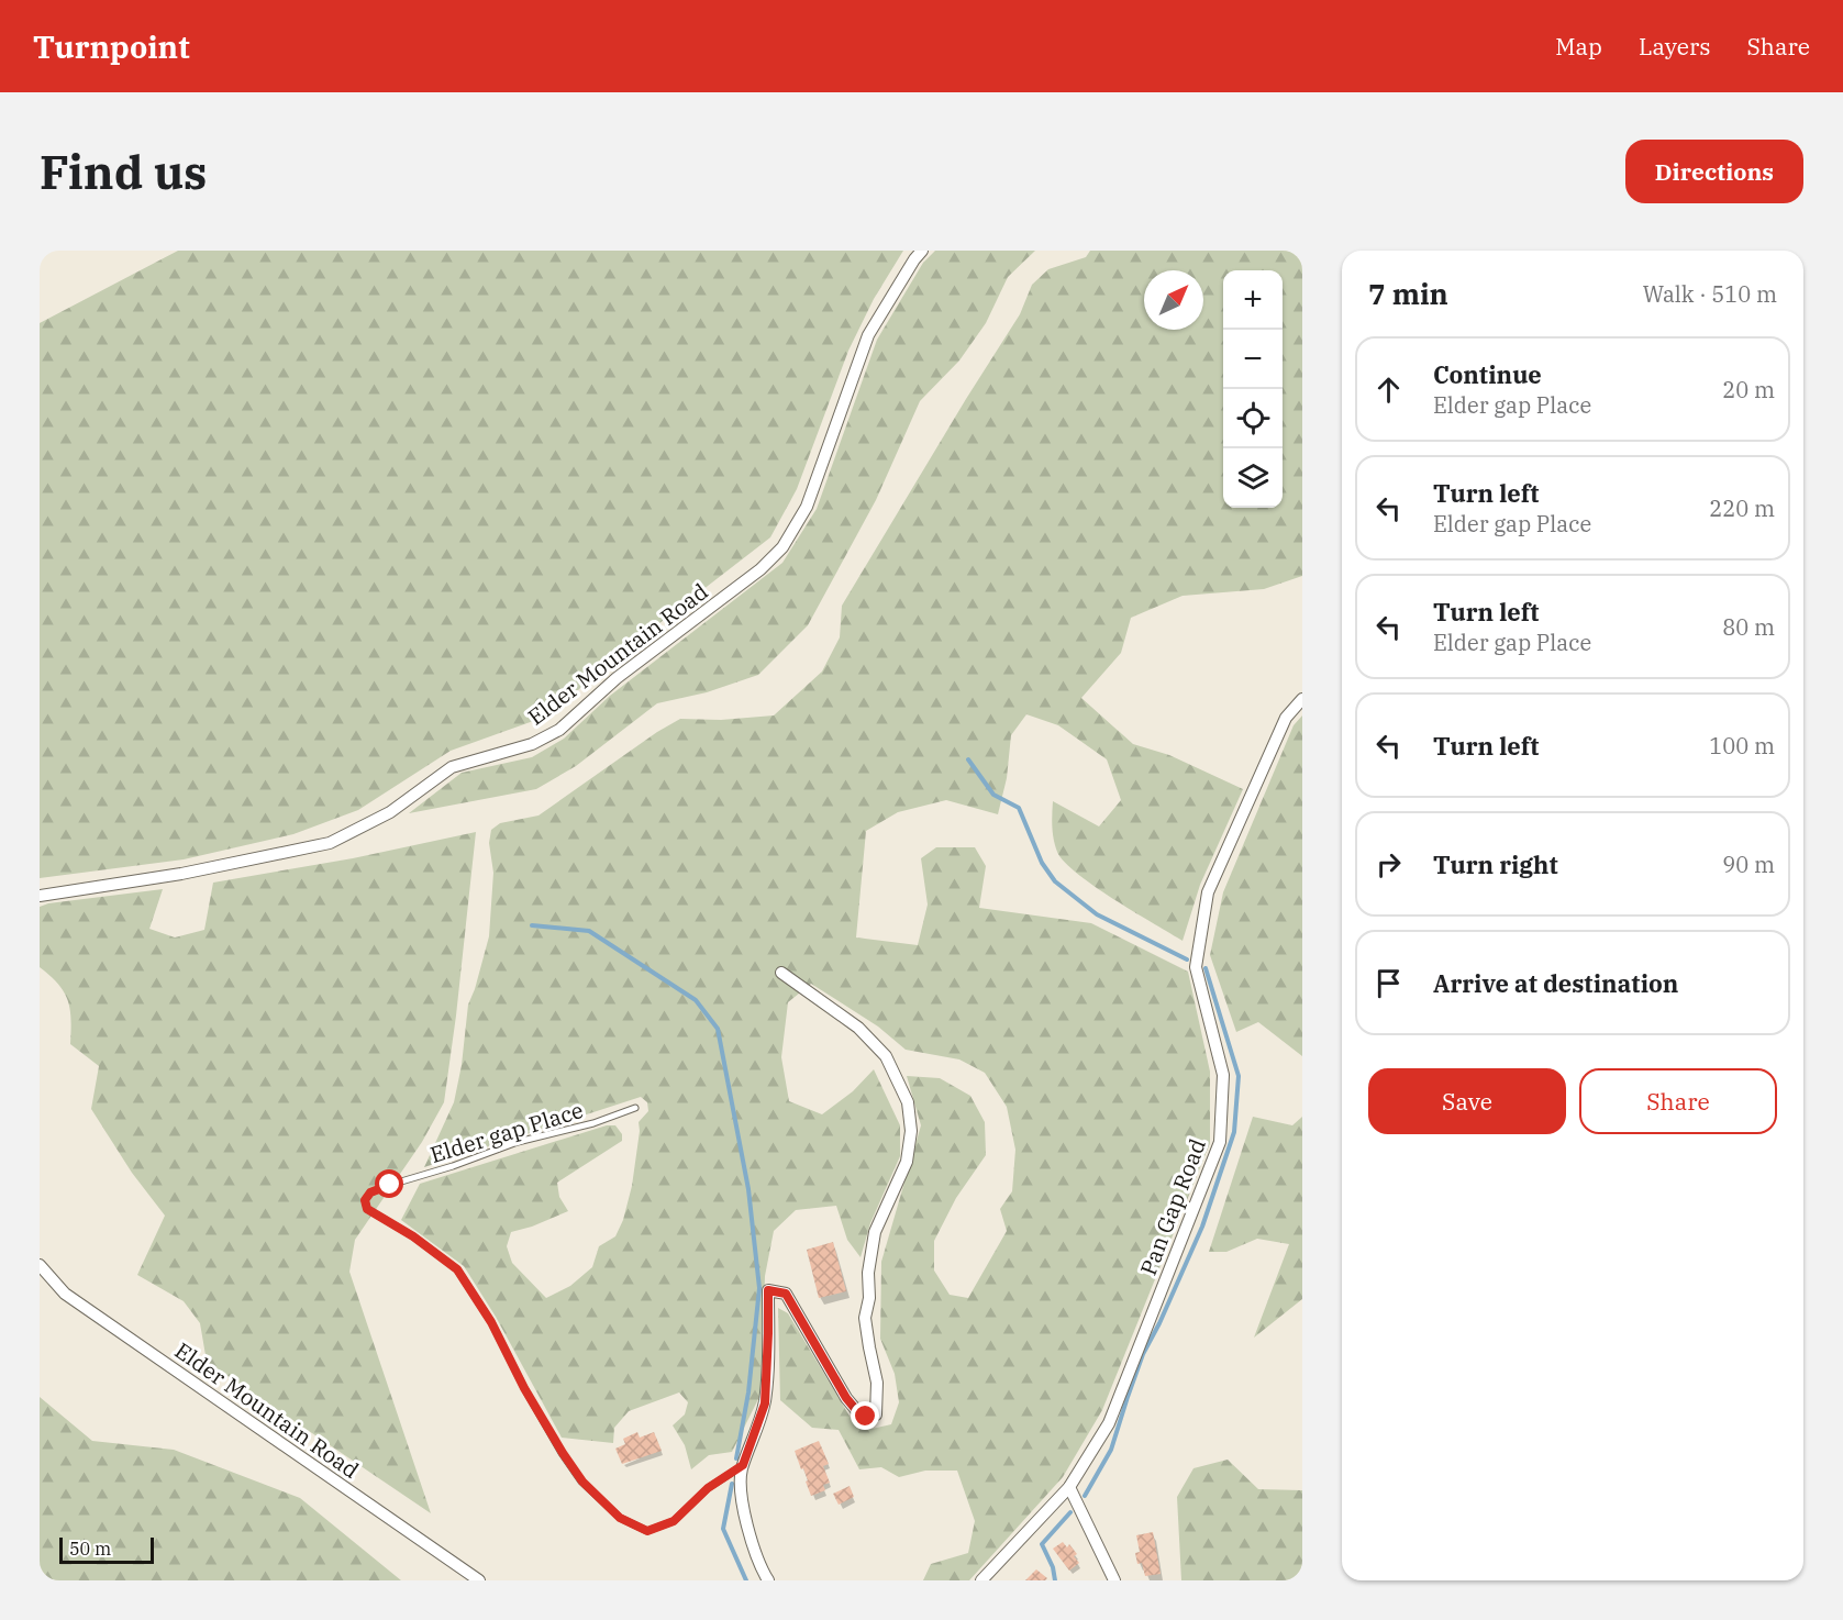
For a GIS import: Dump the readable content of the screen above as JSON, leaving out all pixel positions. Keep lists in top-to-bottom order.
{
  "streets": {
    "street": ["Elder Mountain Road", "Pan Gap Road"],
    "lane": ["Elder gap Place"]
  },
  "scale_bar": "50 m",
  "north": "top right",
  "page": {
    "header": "Turnpoint",
    "nav": ["Map", "Layers", "Share"],
    "buttons": [
      "Directions",
      ["Save", "Share"]
    ],
    "title": "Find us",
    "heading": ["7 min", "Walk · 510 m"],
    "map_buttons": ["+", "−"],
    "list": [
      ["Continue", "Elder gap Place", "20 m"],
      ["Turn left", "Elder gap Place", "220 m"],
      ["Turn left", "Elder gap Place", "80 m"],
      ["Turn left", "100 m"],
      ["Turn right", "90 m"],
      "Arrive at destination"
    ],
    "scale": "50 m"
  }
}
